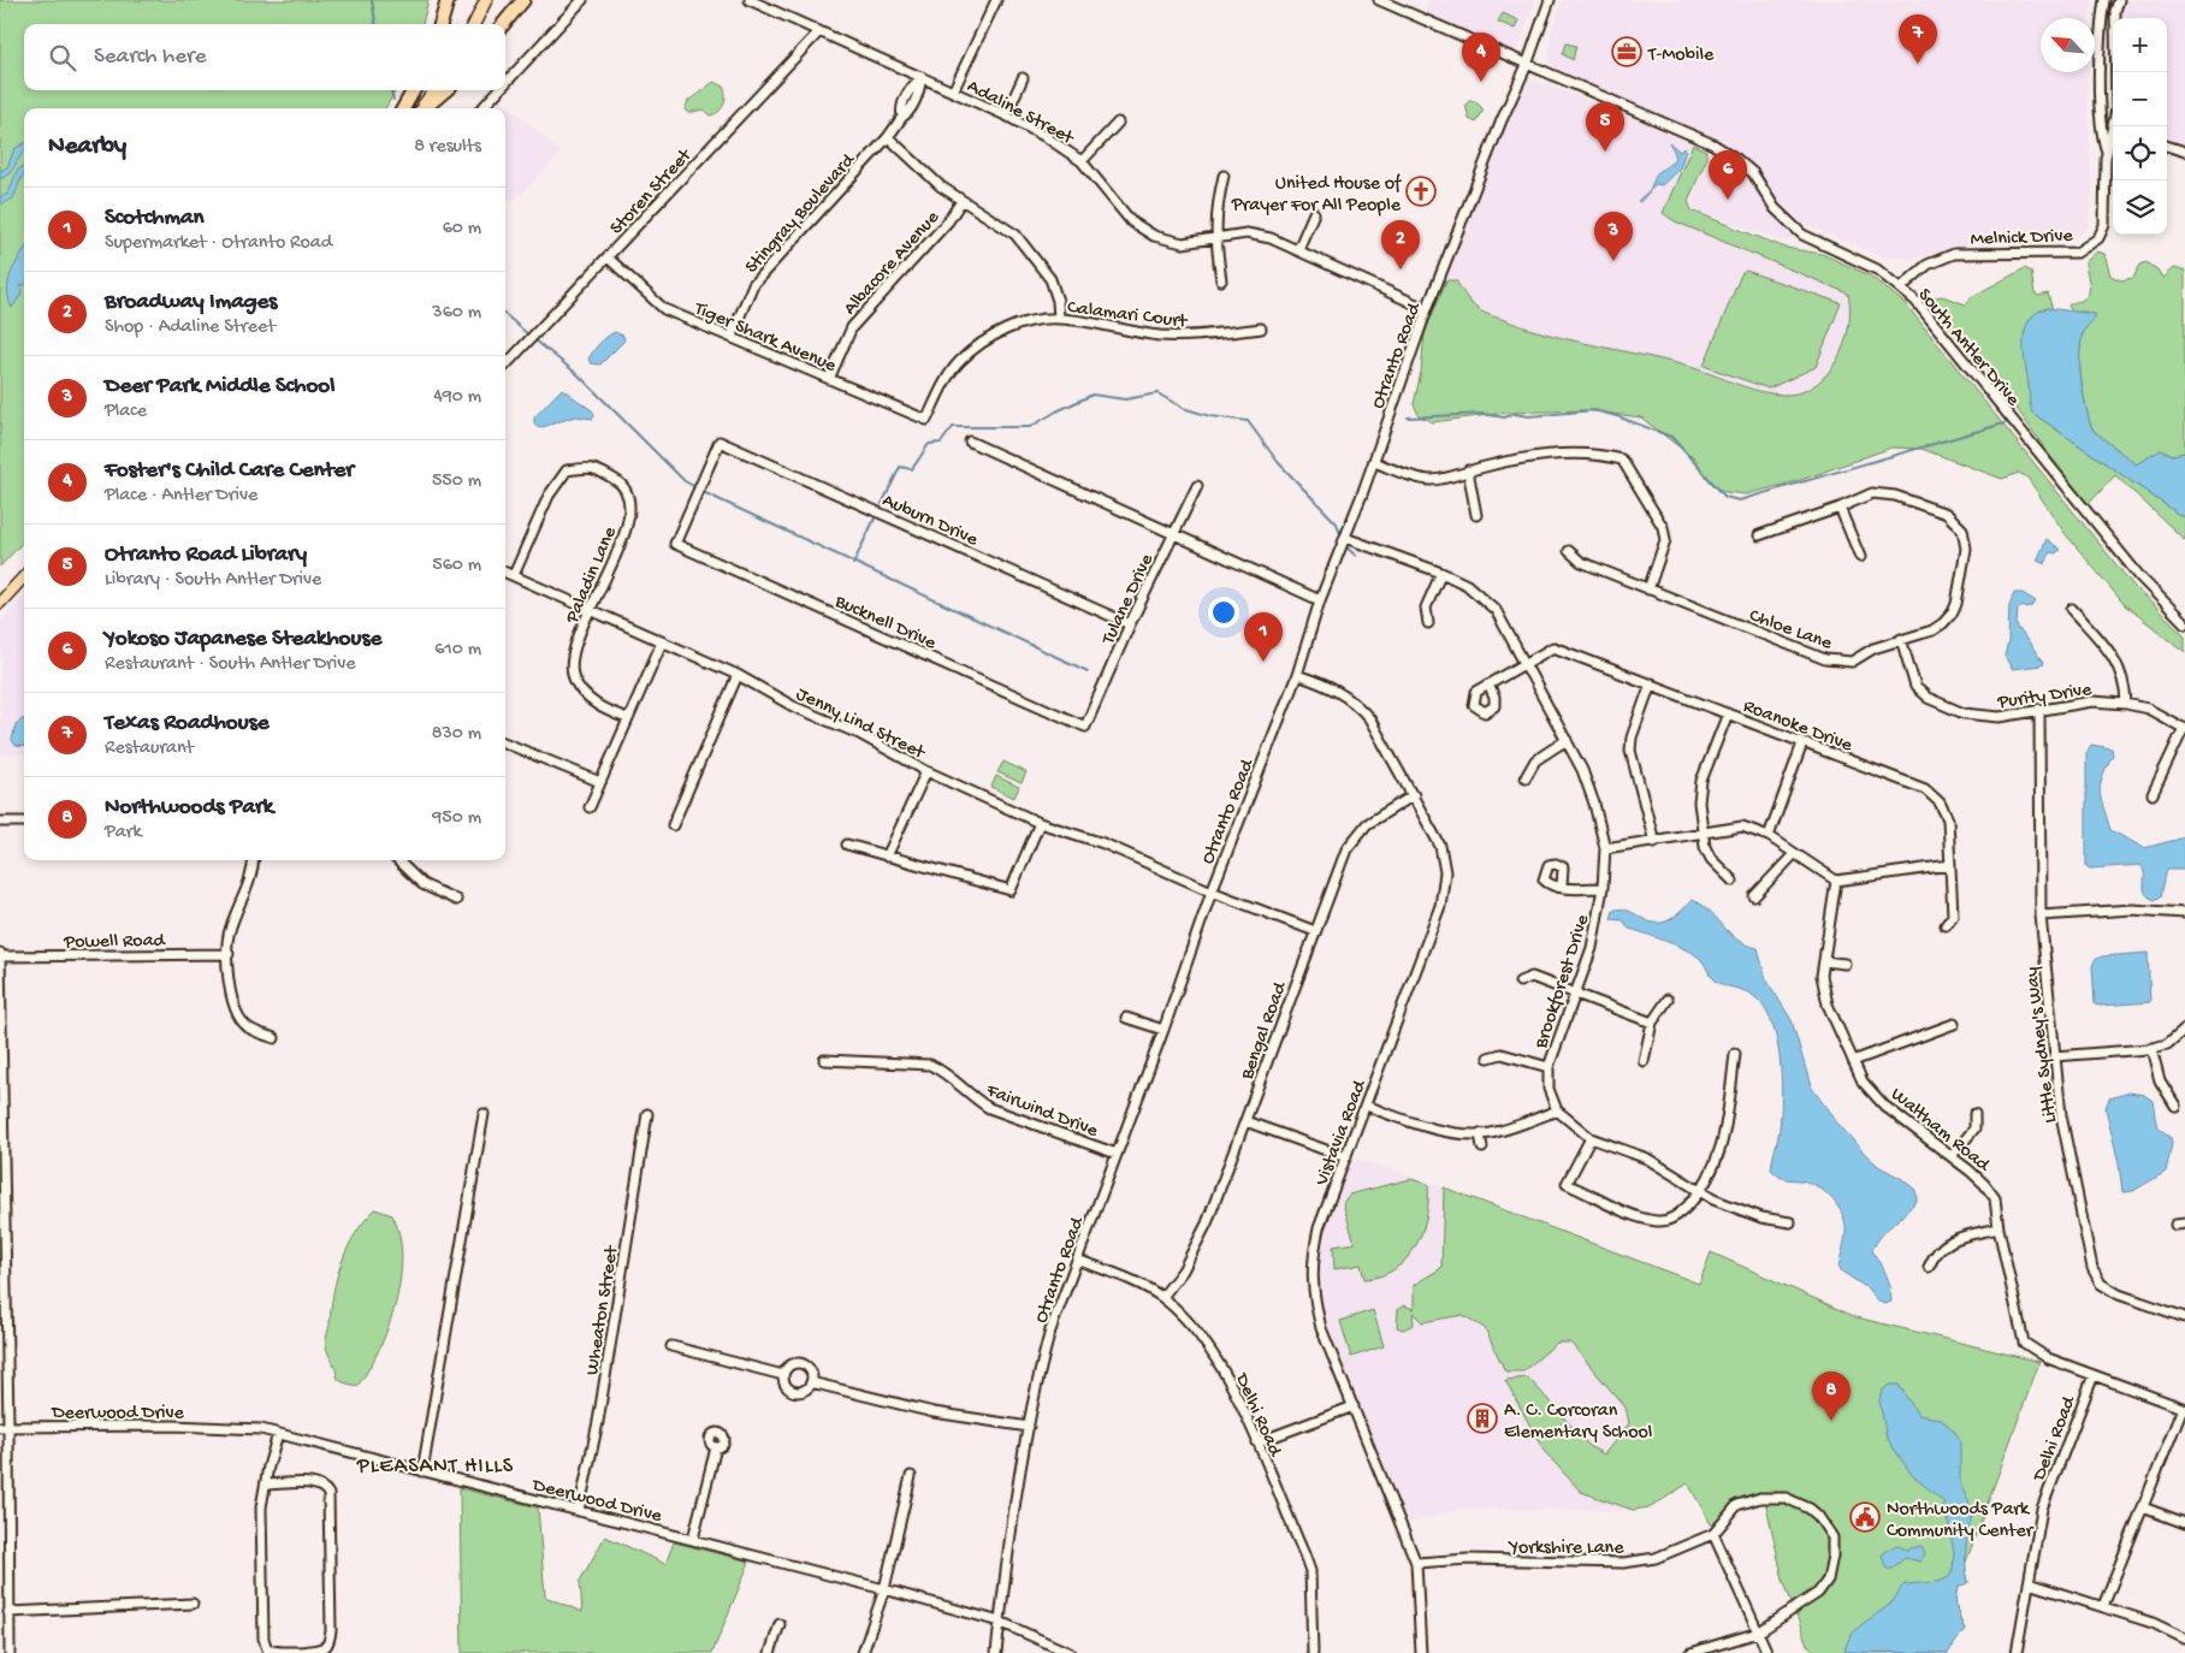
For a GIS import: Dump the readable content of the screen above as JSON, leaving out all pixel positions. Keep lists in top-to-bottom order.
{
  "streets": {
    "street": [
      "Adaline Street",
      "Storen Street",
      "Stingray Boulevard",
      "Melnick Drive",
      "Albacore Avenue",
      "Calamari Court",
      "Tiger Shark Avenue",
      "South Antler Drive",
      "Otranto Road",
      "Auburn Drive",
      "Paladin Lane",
      "Tulane Drive",
      "Bucknell Drive",
      "Chloe Lane",
      "Purity Drive",
      "Jenny Lind Street",
      "Roanoke Drive",
      "Powell Road",
      "Brookforest Drive",
      "Bengal Road",
      "Little Sydney's Way",
      "Fairwind Drive",
      "Waltham Road",
      "Vistavia Road",
      "Wheaton Street",
      "Deerwood Drive",
      "Delhi Road",
      "Yorkshire Lane"
    ]
  },
  "crossings": [
    ["Adaline Street", "Storen Street"],
    ["Adaline Street", "Stingray Boulevard"],
    ["Adaline Street", "Otranto Road"],
    ["Storen Street", "Tiger Shark Avenue"],
    ["Stingray Boulevard", "Tiger Shark Avenue"],
    ["Melnick Drive", "South Antler Drive"],
    ["Albacore Avenue", "Tiger Shark Avenue"],
    ["Calamari Court", "Tiger Shark Avenue"],
    ["South Antler Drive", "Otranto Road"],
    ["Otranto Road", "Jenny Lind Street"],
    ["Otranto Road", "Brookforest Drive"],
    ["Otranto Road", "Fairwind Drive"],
    ["Otranto Road", "Vistavia Road"],
    ["Otranto Road", "Deerwood Drive"],
    ["Otranto Road", "Delhi Road"],
    ["Auburn Drive", "Tulane Drive"],
    ["Auburn Drive", "Bucknell Drive"],
    ["Paladin Lane", "Jenny Lind Street"],
    ["Tulane Drive", "Bucknell Drive"],
    ["Chloe Lane", "Purity Drive"],
    ["Purity Drive", "Little Sydney's Way"],
    ["Jenny Lind Street", "Bengal Road"],
    ["Roanoke Drive", "Brookforest Drive"],
    ["Bengal Road", "Vistavia Road"],
    ["Bengal Road", "Delhi Road"],
    ["Waltham Road", "Delhi Road"],
    ["Vistavia Road", "Yorkshire Lane"],
    ["Wheaton Street", "Deerwood Drive"]
  ],
  "districts": ["PLEASANT HILLS"],
  "places": {
    "office": ["T-Mobile"],
    "church": ["United House of Prayer For All People"],
    "building": ["A. C. Corcoran Elementary School"],
    "public building": ["Northwoods Park Community Center"]
  },
  "north": "top left",
  "page": {
    "pins": [
      "7",
      "4",
      "5",
      "6",
      "3",
      "2",
      "1",
      "8"
    ],
    "map_buttons": ["+", "−"],
    "search": "Search here",
    "heading": ["Nearby", "8 results"],
    "list": [
      {
        "mark": "1",
        "name": "Scotchman",
        "note": "Supermarket · Otranto Road",
        "value": "60 m"
      },
      {
        "mark": "2",
        "name": "Broadway Images",
        "note": "Shop · Adaline Street",
        "value": "360 m"
      },
      {
        "mark": "3",
        "name": "Deer Park Middle School",
        "note": "Place",
        "value": "490 m"
      },
      {
        "mark": "4",
        "name": "Foster's Child Care Center",
        "note": "Place · Antler Drive",
        "value": "550 m"
      },
      {
        "mark": "5",
        "name": "Otranto Road Library",
        "note": "Library · South Antler Drive",
        "value": "560 m"
      },
      {
        "mark": "6",
        "name": "Yokoso Japanese Steakhouse",
        "note": "Restaurant · South Antler Drive",
        "value": "610 m"
      },
      {
        "mark": "7",
        "name": "Texas Roadhouse",
        "note": "Restaurant",
        "value": "830 m"
      },
      {
        "mark": "8",
        "name": "Northwoods Park",
        "note": "Park",
        "value": "950 m"
      }
    ]
  }
}
